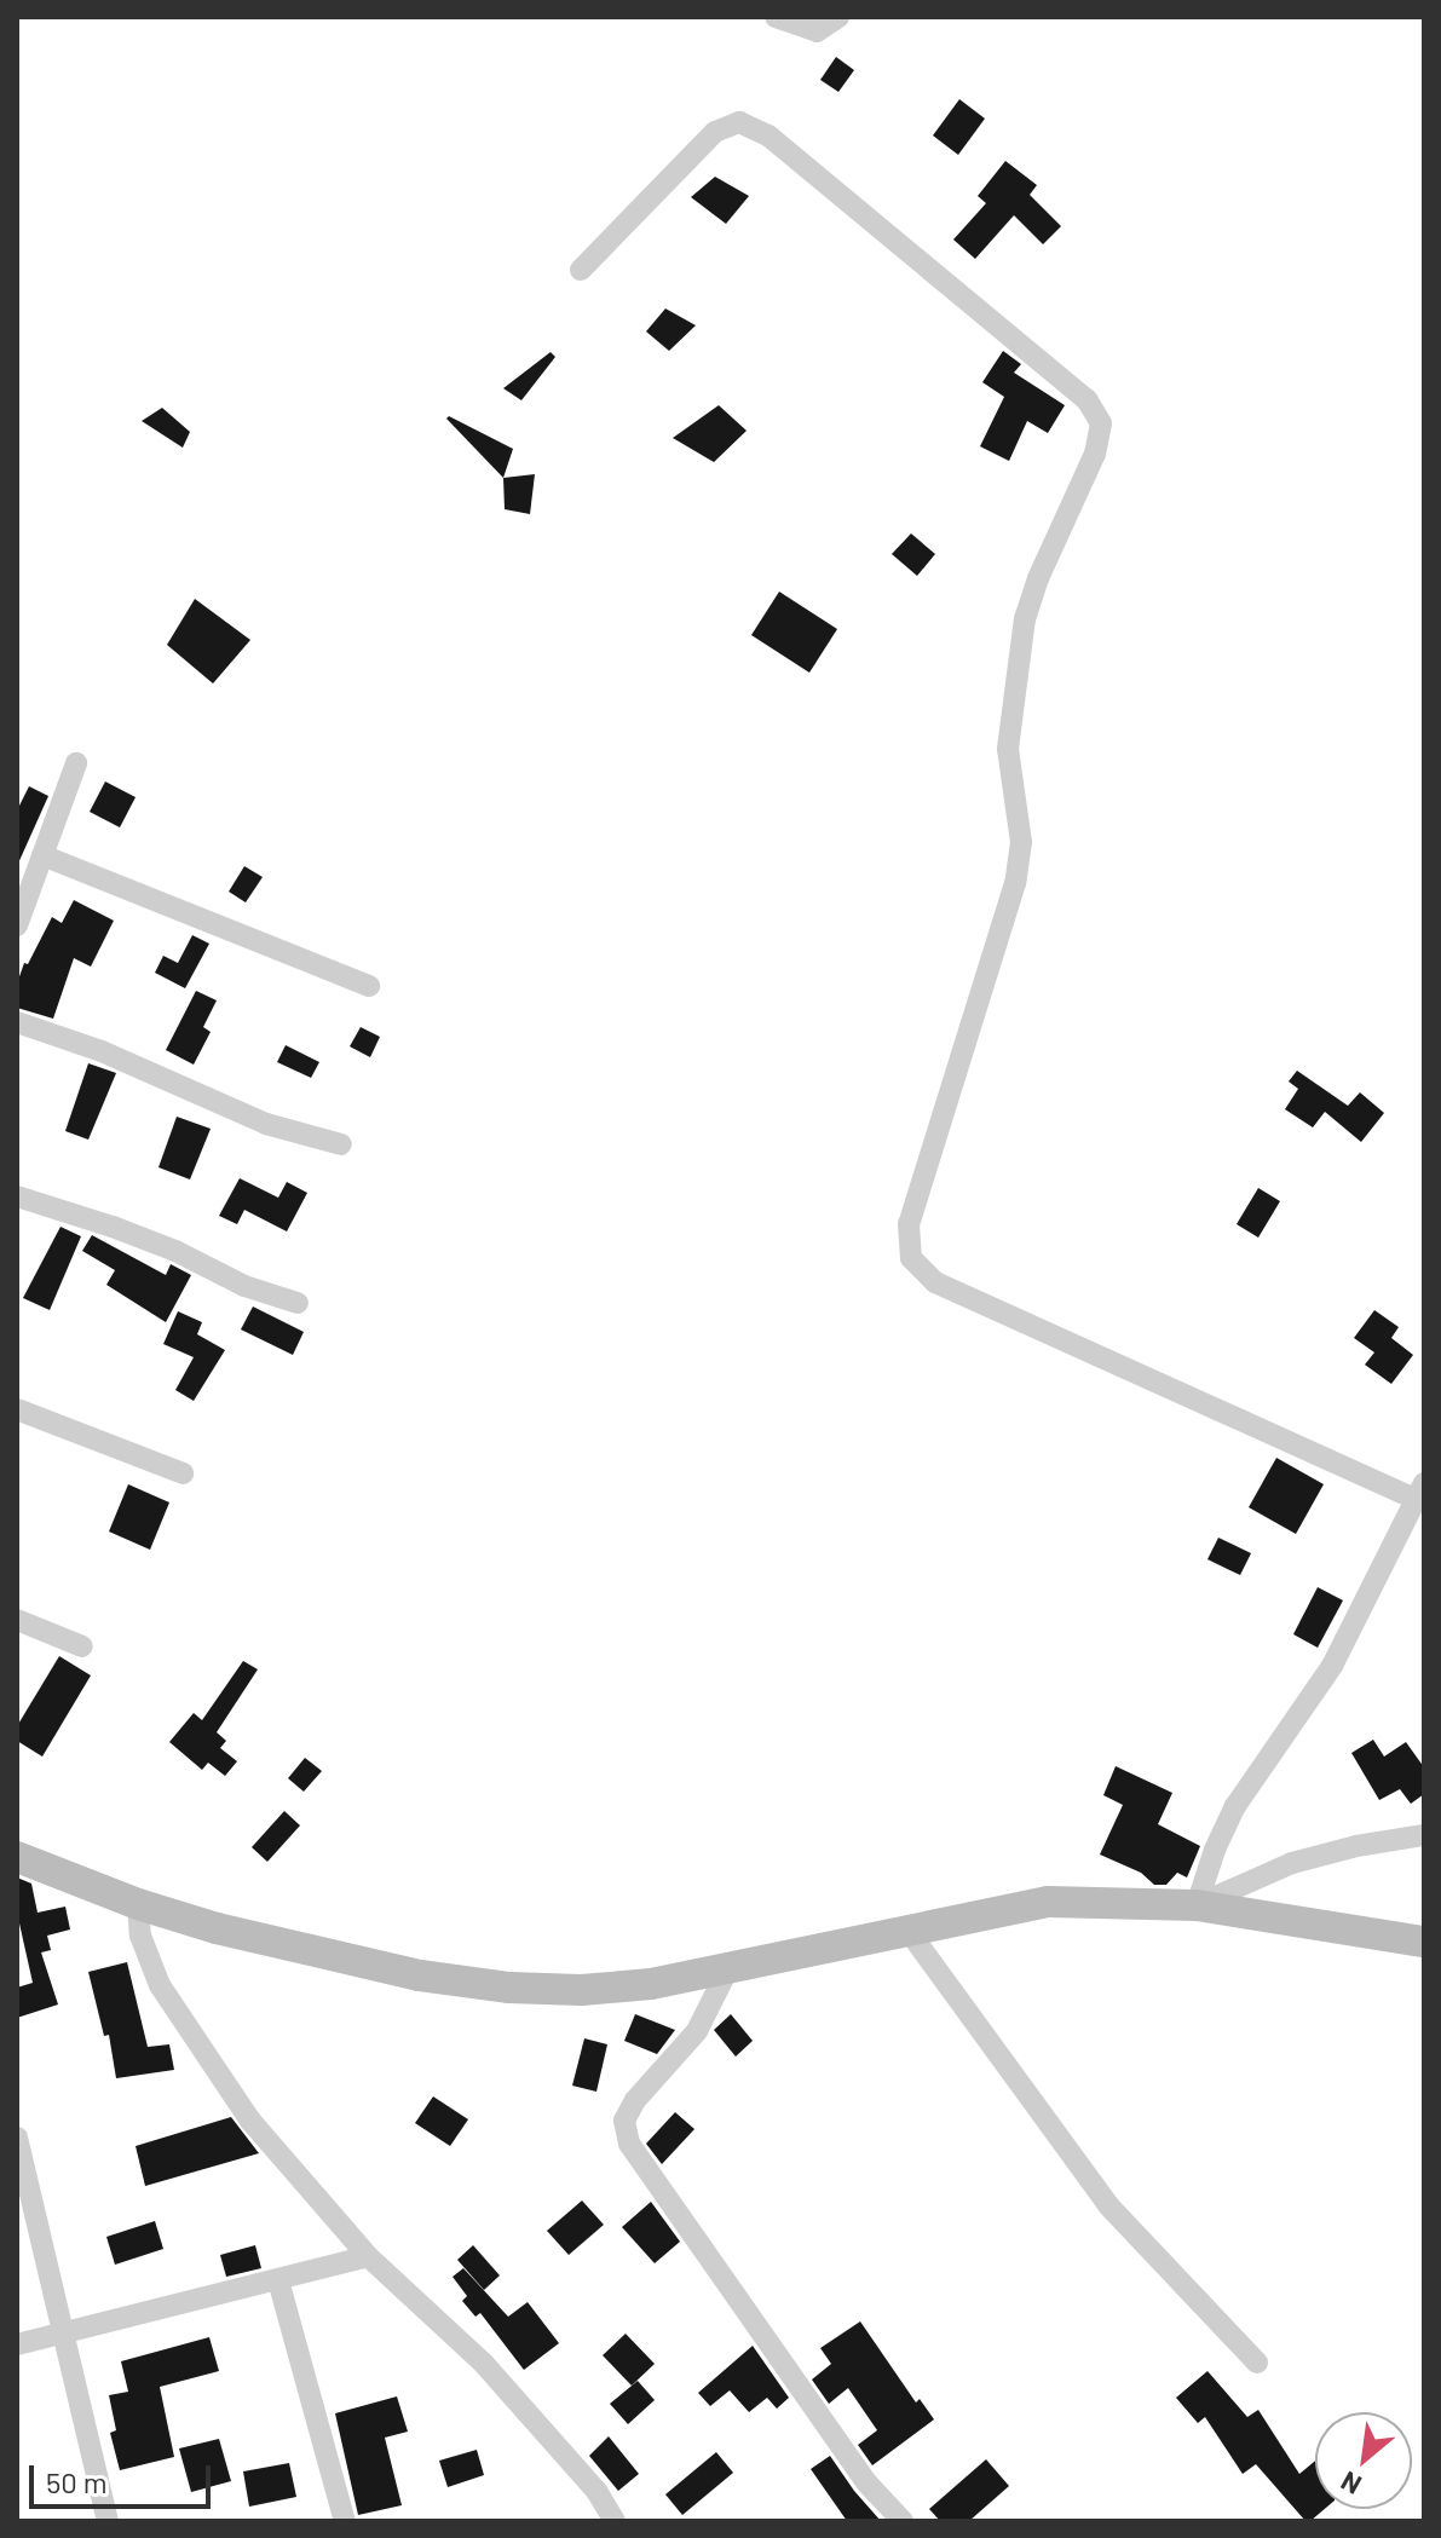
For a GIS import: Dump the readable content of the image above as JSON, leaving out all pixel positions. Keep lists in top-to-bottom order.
{
  "scale_bar": "50 m",
  "north": "bottom left"
}
